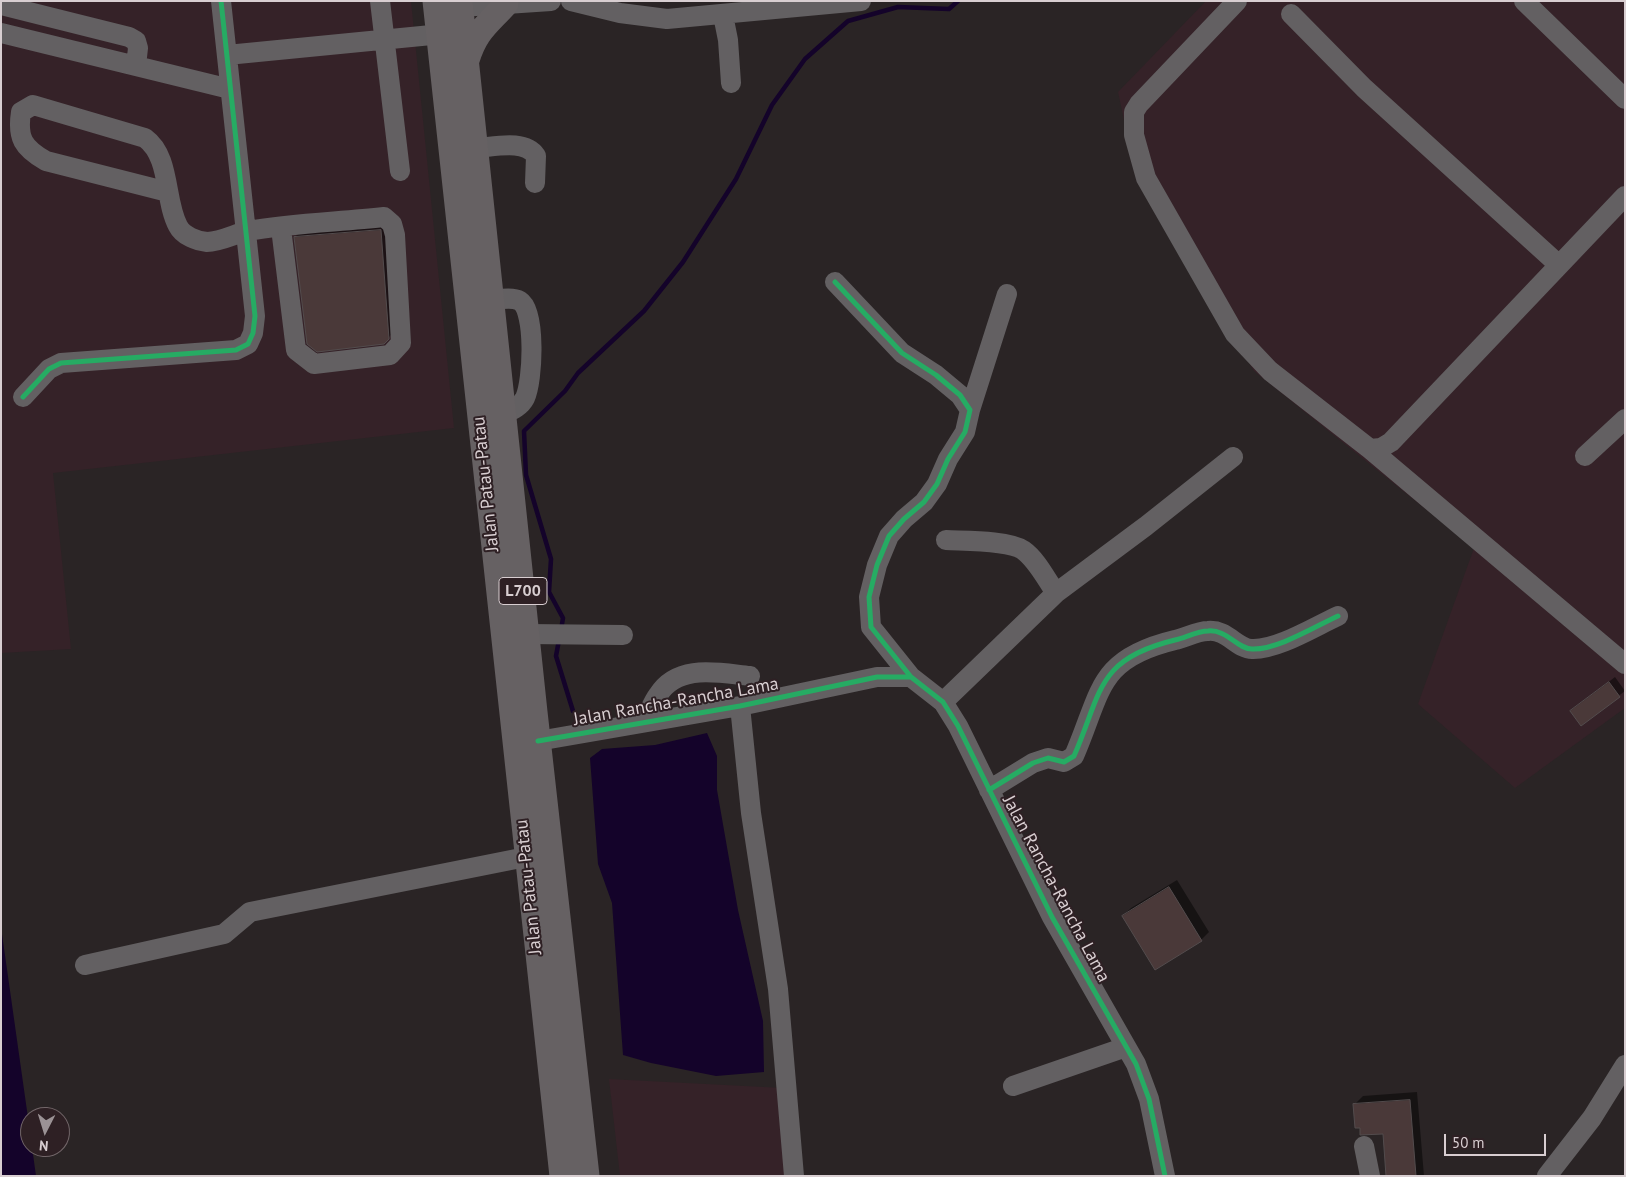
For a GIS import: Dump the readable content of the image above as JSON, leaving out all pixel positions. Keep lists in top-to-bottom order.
{
  "streets": {
    "main road": ["Jalan Patau-Patau", "L700"],
    "street": ["Jalan Rancha-Rancha Lama"]
  },
  "crossings": [
    ["Jalan Patau-Patau", "Jalan Rancha-Rancha Lama"]
  ],
  "scale_bar": "50 m",
  "north": "bottom"
}
